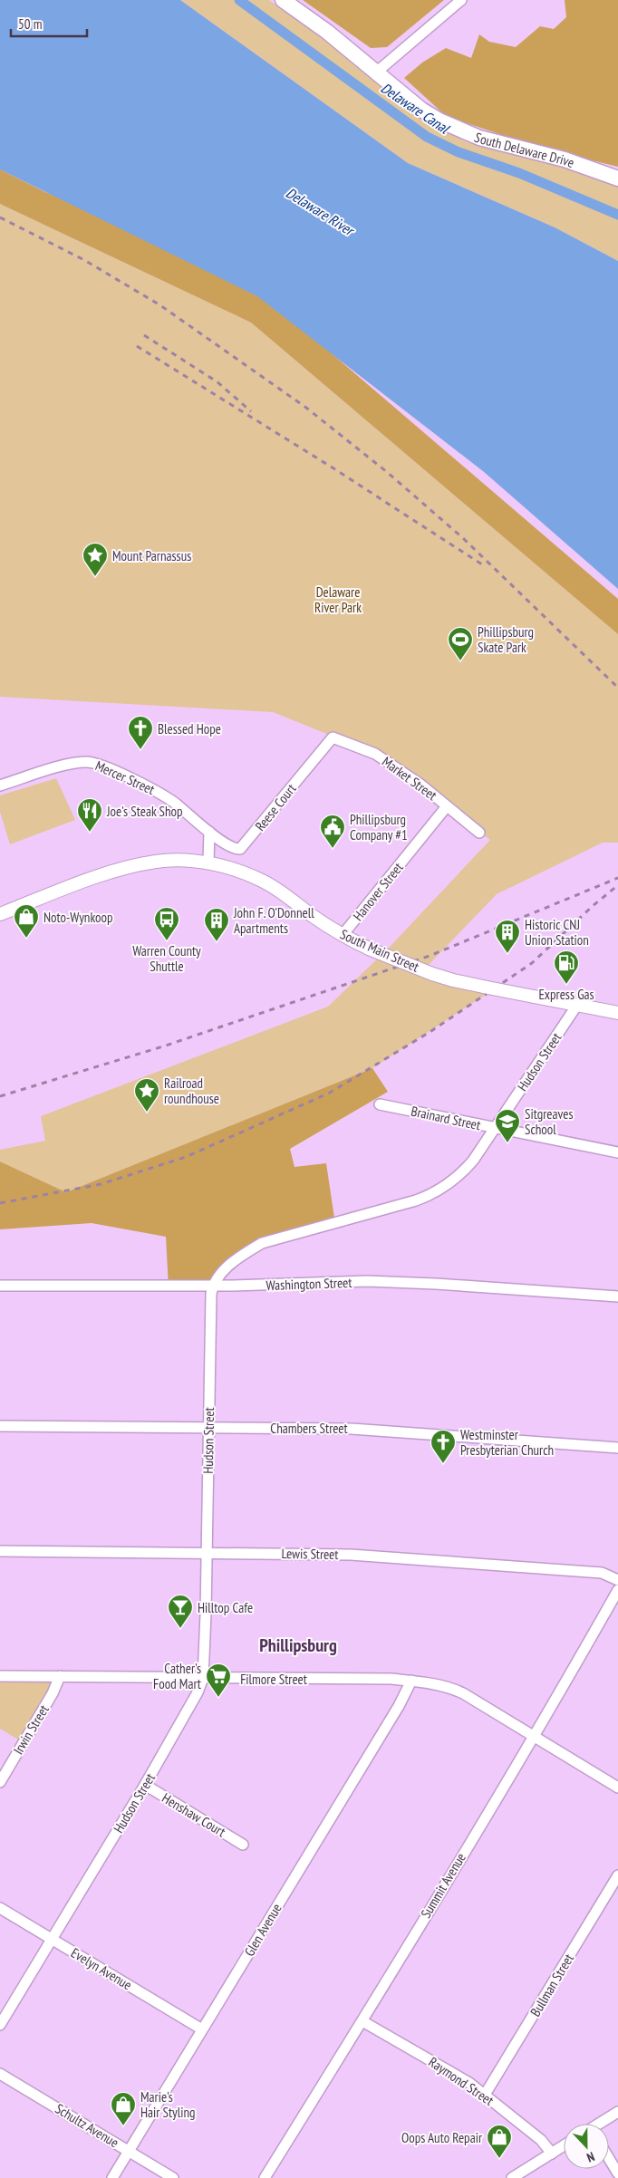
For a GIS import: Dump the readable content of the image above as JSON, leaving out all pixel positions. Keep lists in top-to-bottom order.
{
  "streets": {
    "highway": ["South Delaware Drive"],
    "main road": ["South Main Street"],
    "street": [
      "Mercer Street",
      "Market Street",
      "Reese Court",
      "Hanover Street",
      "Hudson Street",
      "Brainard Street",
      "Washington Street",
      "Chambers Street",
      "Lewis Street",
      "Filmore Street",
      "Irwin Street",
      "Henshaw Court",
      "Summit Avenue",
      "Glen Avenue",
      "Evelyn Avenue",
      "Bullman Street",
      "Raymond Street",
      "Schultz Avenue"
    ]
  },
  "crossings": [
    ["Mercer Street", "Reese Court"],
    ["Market Street", "Reese Court"],
    ["Market Street", "Hanover Street"],
    ["Hanover Street", "South Main Street"],
    ["South Main Street", "Hudson Street"],
    ["Hudson Street", "Brainard Street"],
    ["Hudson Street", "Washington Street"],
    ["Hudson Street", "Chambers Street"],
    ["Hudson Street", "Lewis Street"],
    ["Hudson Street", "Filmore Street"],
    ["Hudson Street", "Henshaw Court"],
    ["Hudson Street", "Evelyn Avenue"],
    ["Filmore Street", "Irwin Street"],
    ["Filmore Street", "Summit Avenue"],
    ["Filmore Street", "Glen Avenue"],
    ["Summit Avenue", "Raymond Street"],
    ["Glen Avenue", "Evelyn Avenue"],
    ["Glen Avenue", "Schultz Avenue"],
    ["Bullman Street", "Raymond Street"]
  ],
  "districts": ["Phillipsburg"],
  "water": ["Delaware Canal", "Delaware River"],
  "parks": ["Delaware River Park"],
  "places": {
    "place": ["Mount Parnassus", "Railroad roundhouse"],
    "sports": ["Phillipsburg Skate Park"],
    "church": ["Blessed Hope", "Westminster Presbyterian Church"],
    "restaurant": ["Joe's Steak Shop"],
    "public building": ["Phillipsburg Company #1"],
    "shop": ["Noto-Wynkoop", "Marie's Hair Styling", "Oops Auto Repair"],
    "bus stop": ["Warren County Shuttle"],
    "building": ["John F. O'Donnell Apartments", "Historic CNJ Union Station"],
    "fuel station": ["Express Gas"],
    "school or university": ["Sitgreaves School"],
    "bar": ["Hilltop Cafe"],
    "supermarket": ["Cather's Food Mart"]
  },
  "scale_bar": "50 m",
  "north": "bottom"
}
